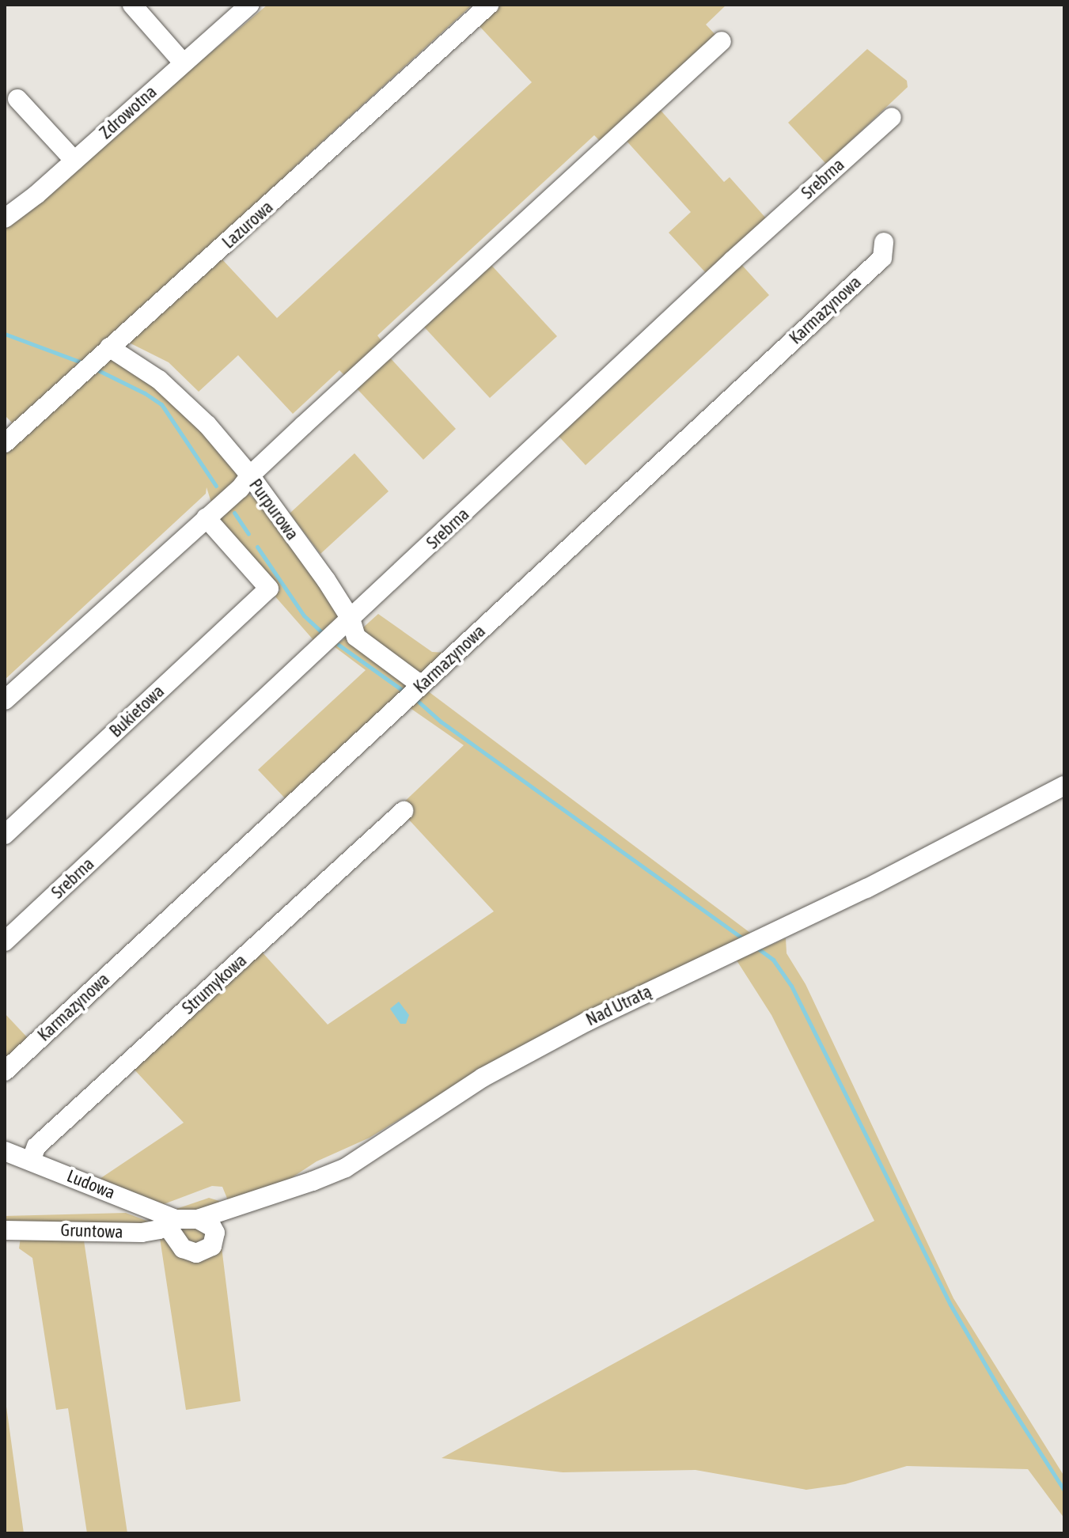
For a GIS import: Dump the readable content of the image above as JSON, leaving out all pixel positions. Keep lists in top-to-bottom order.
{
  "streets": {
    "street": [
      "Zdrowotna",
      "Srebrna",
      "Lazurowa",
      "Karmazynowa",
      "Purpurowa",
      "Bukietowa",
      "Strumykowa",
      "Nad Utratą",
      "Ludowa",
      "Gruntowa"
    ]
  },
  "crossings": [
    ["Srebrna", "Purpurowa"],
    ["Lazurowa", "Purpurowa"],
    ["Karmazynowa", "Purpurowa"],
    ["Strumykowa", "Ludowa"],
    ["Nad Utratą", "Ludowa"],
    ["Nad Utratą", "Gruntowa"],
    ["Ludowa", "Gruntowa"]
  ]
}
